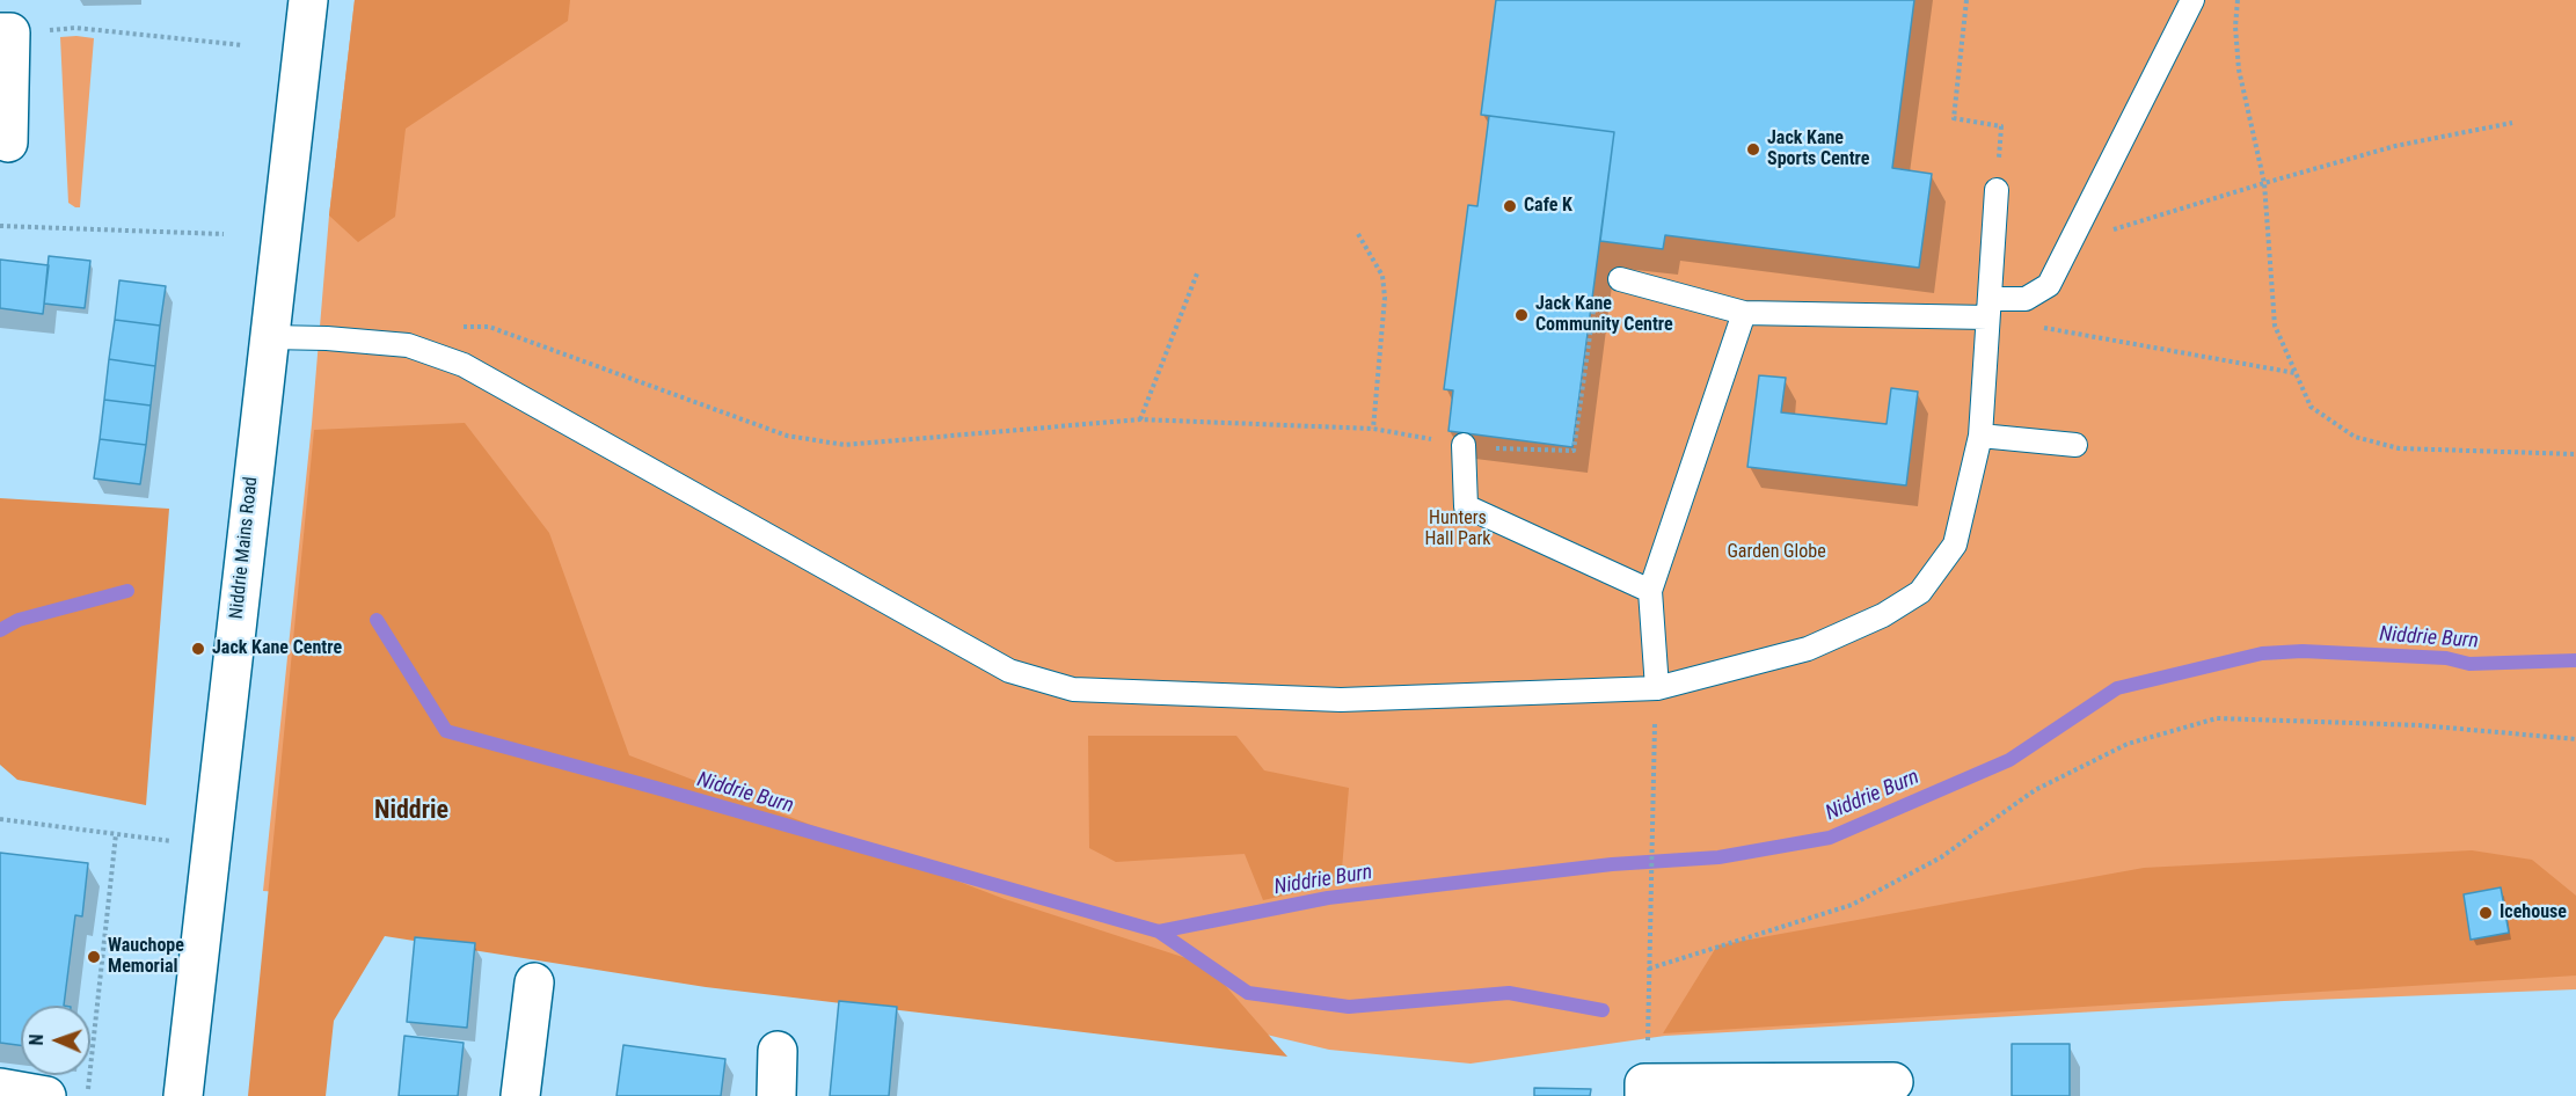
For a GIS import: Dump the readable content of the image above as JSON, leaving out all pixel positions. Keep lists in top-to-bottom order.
{
  "streets": {
    "main road": ["Niddrie Mains Road"]
  },
  "districts": ["Niddrie"],
  "water": ["Niddrie Burn"],
  "parks": ["Hunters Hall Park", "Garden Globe"],
  "places": [
    "Jack Kane Sports Centre",
    "Cafe K",
    "Jack Kane Community Centre",
    "Jack Kane Centre",
    "Icehouse",
    "Wauchope Memorial"
  ],
  "north": "left"
}
